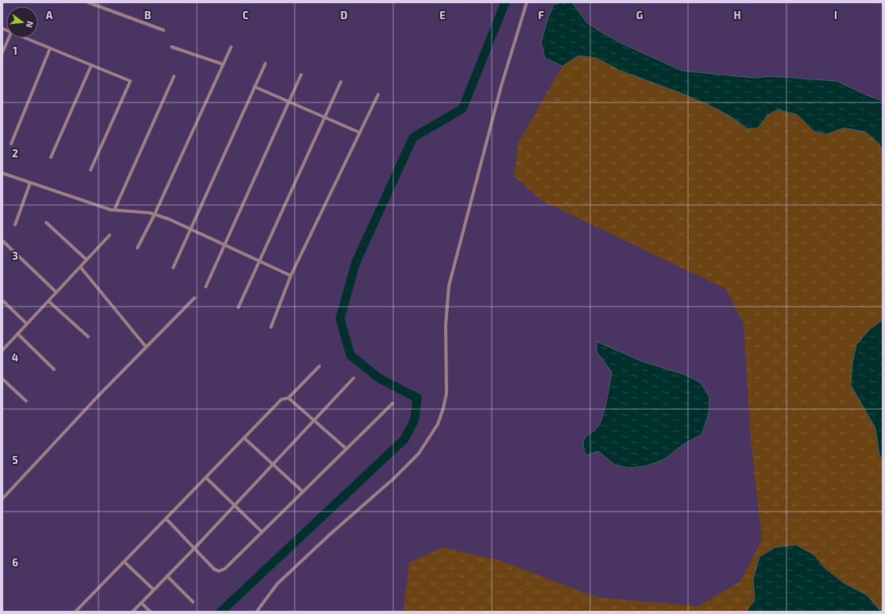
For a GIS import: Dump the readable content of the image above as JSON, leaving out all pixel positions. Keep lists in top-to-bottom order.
{
  "north": "right",
  "grid": {
    "columns": [
      "A",
      "B",
      "C",
      "D",
      "E",
      "F",
      "G",
      "H",
      "I"
    ],
    "rows": [
      "1",
      "2",
      "3",
      "4",
      "5",
      "6"
    ]
  }
}
